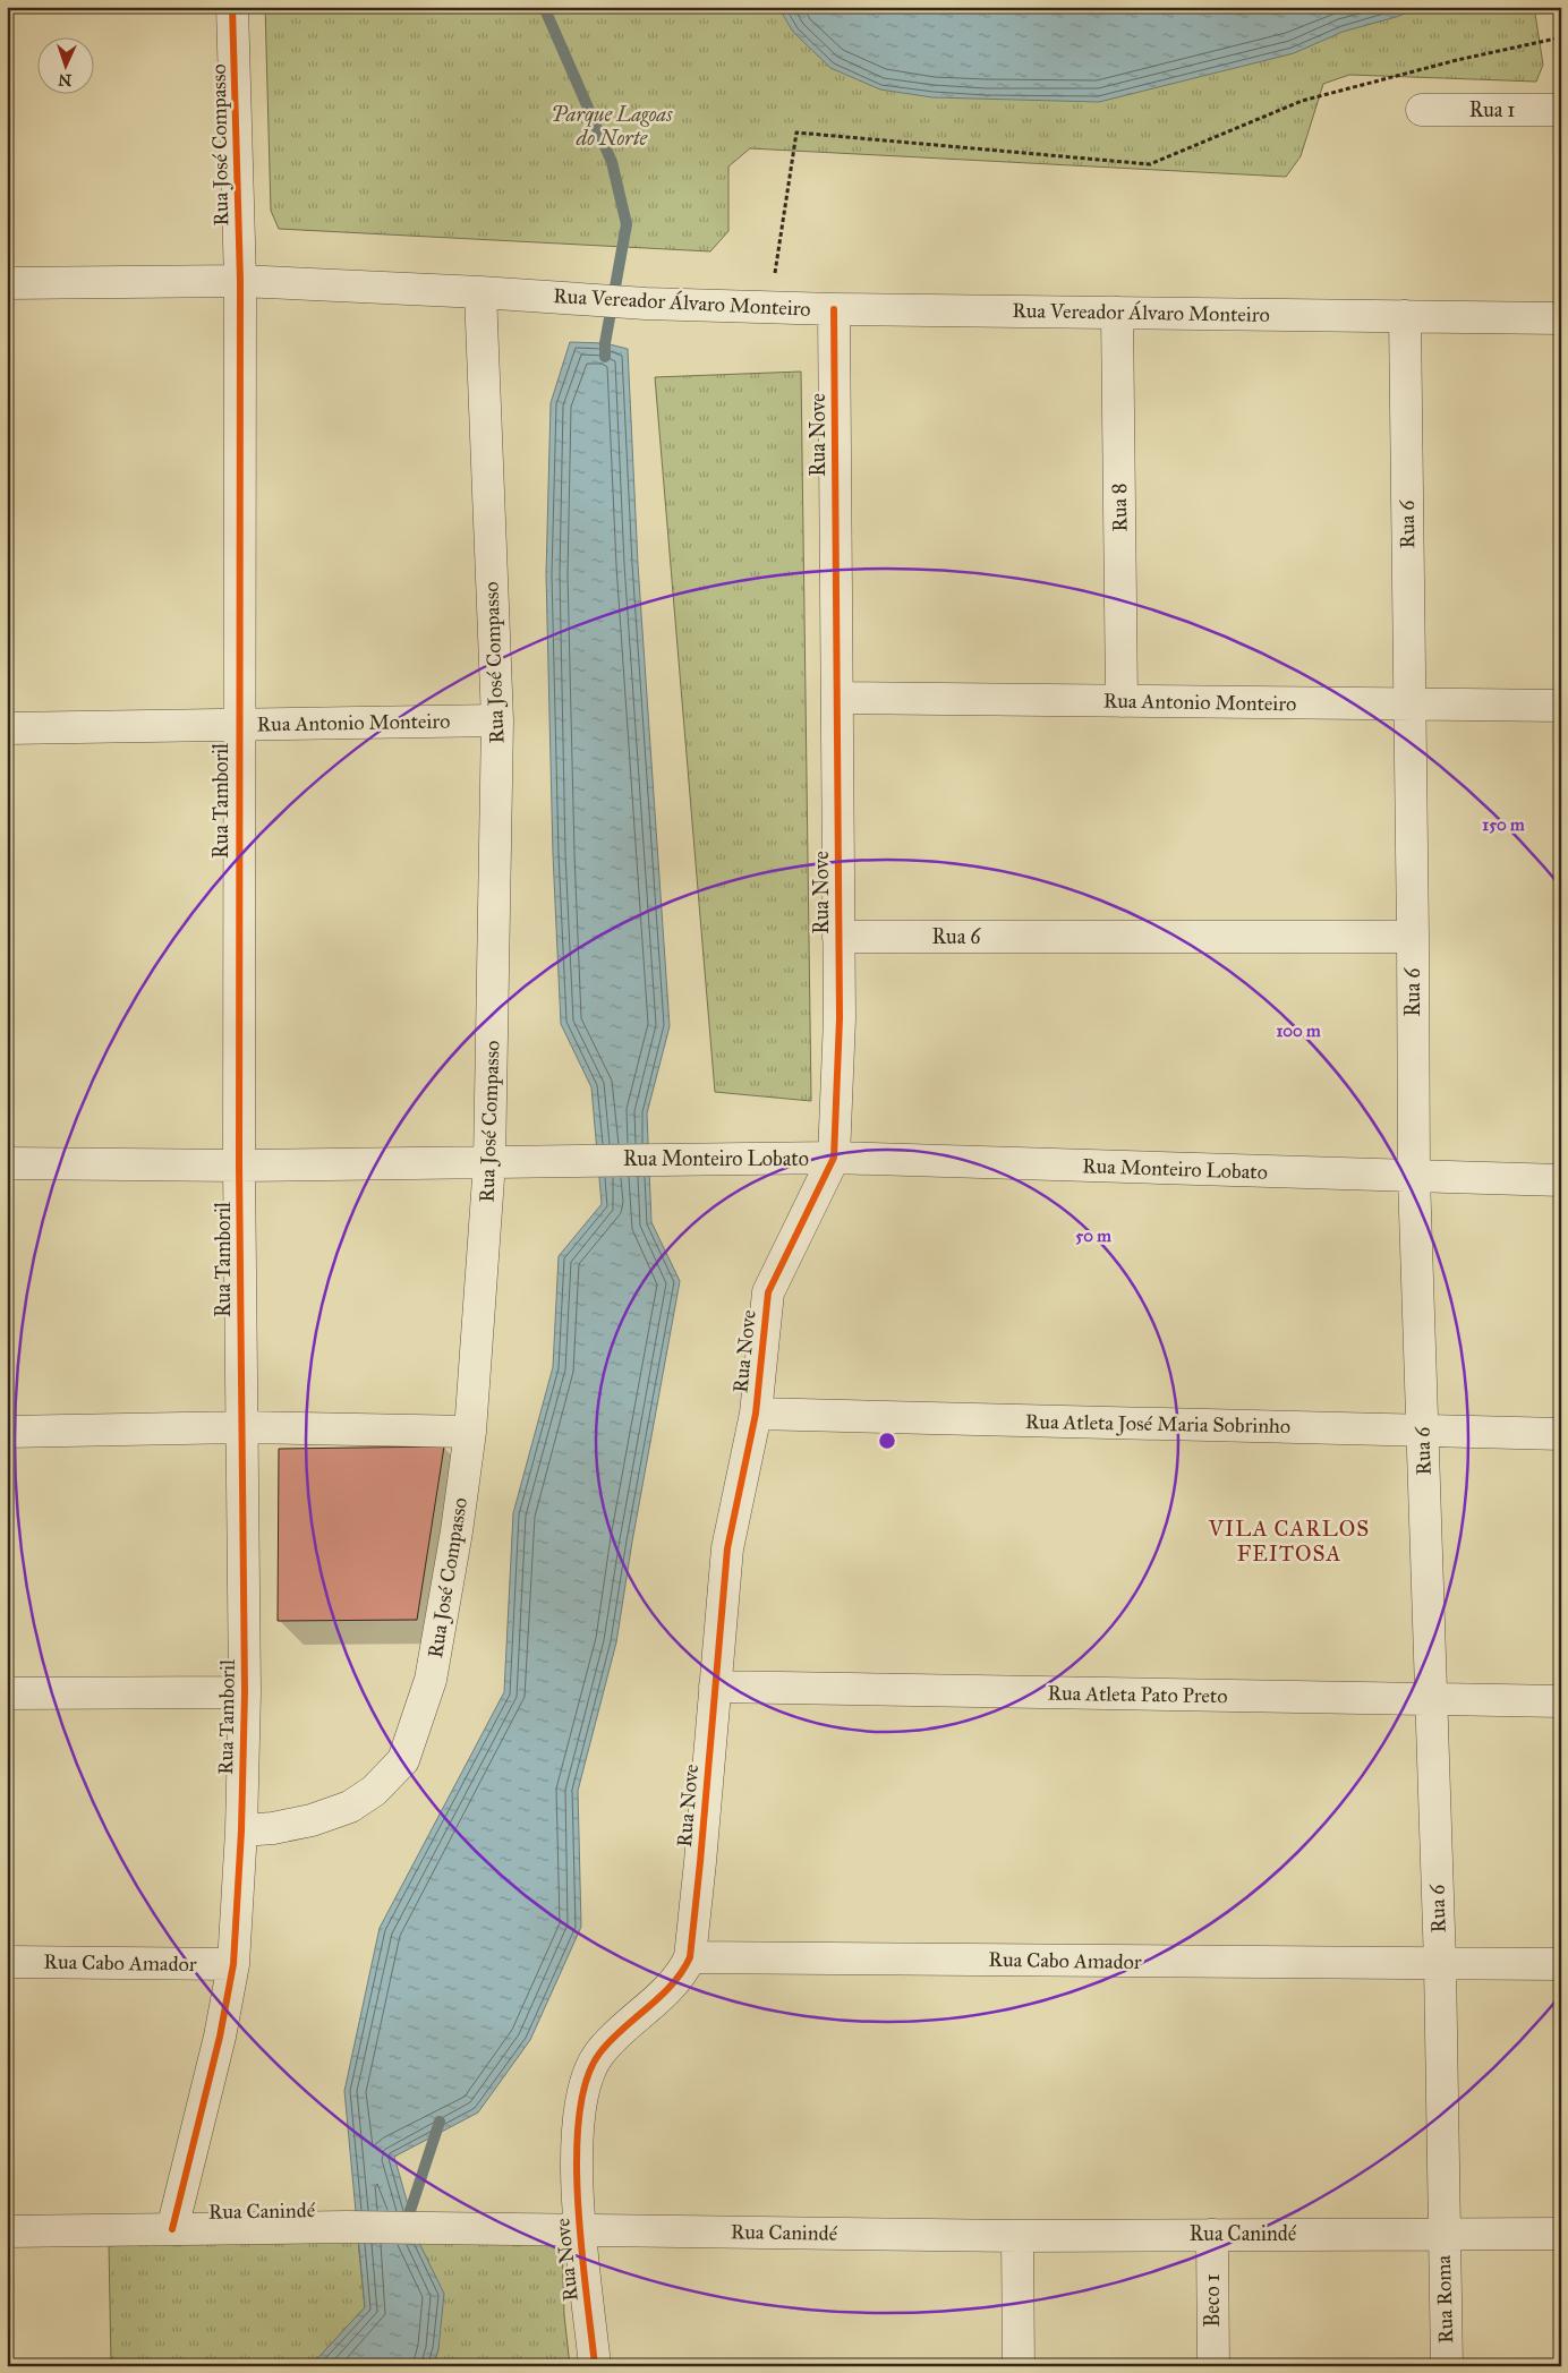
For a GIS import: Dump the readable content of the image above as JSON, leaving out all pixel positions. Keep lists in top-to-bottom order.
{
  "streets": {
    "street": [
      "Rua 1",
      "Rua José Compasso",
      "Rua Vereador Álvaro Monteiro",
      "Rua Nove",
      "Rua 8",
      "Rua 6",
      "Rua Antonio Monteiro",
      "Rua Tamboril",
      "Rua Monteiro Lobato",
      "Rua Atleta José Maria Sobrinho",
      "Rua Atleta Pato Preto",
      "Rua Cabo Amador",
      "Rua Canindé",
      "Rua Roma",
      "Beco 1"
    ]
  },
  "crossings": [
    ["Rua José Compasso", "Rua Vereador Álvaro Monteiro"],
    ["Rua José Compasso", "Rua Antonio Monteiro"],
    ["Rua José Compasso", "Rua Tamboril"],
    ["Rua José Compasso", "Rua Monteiro Lobato"],
    ["Rua Vereador Álvaro Monteiro", "Rua Nove"],
    ["Rua Vereador Álvaro Monteiro", "Rua 8"],
    ["Rua Vereador Álvaro Monteiro", "Rua 6"],
    ["Rua Vereador Álvaro Monteiro", "Rua Tamboril"],
    ["Rua Nove", "Rua 6"],
    ["Rua Nove", "Rua Antonio Monteiro"],
    ["Rua Nove", "Rua Monteiro Lobato"],
    ["Rua Nove", "Rua Atleta José Maria Sobrinho"],
    ["Rua Nove", "Rua Atleta Pato Preto"],
    ["Rua Nove", "Rua Cabo Amador"],
    ["Rua Nove", "Rua Canindé"],
    ["Rua 8", "Rua Antonio Monteiro"],
    ["Rua 6", "Rua Antonio Monteiro"],
    ["Rua 6", "Rua Monteiro Lobato"],
    ["Rua 6", "Rua Atleta José Maria Sobrinho"],
    ["Rua 6", "Rua Atleta Pato Preto"],
    ["Rua 6", "Rua Cabo Amador"],
    ["Rua 6", "Rua Canindé"],
    ["Rua 6", "Rua Roma"],
    ["Rua Antonio Monteiro", "Rua Tamboril"],
    ["Rua Tamboril", "Rua Monteiro Lobato"],
    ["Rua Tamboril", "Rua Cabo Amador"],
    ["Rua Tamboril", "Rua Canindé"],
    ["Rua Canindé", "Rua Roma"],
    ["Rua Canindé", "Beco 1"]
  ],
  "districts": ["VILA CARLOS FEITOSA"],
  "parks": ["Parque Lagoas do Norte"],
  "north": "bottom",
  "rings": ["150 m", "100 m", "50 m"]
}
